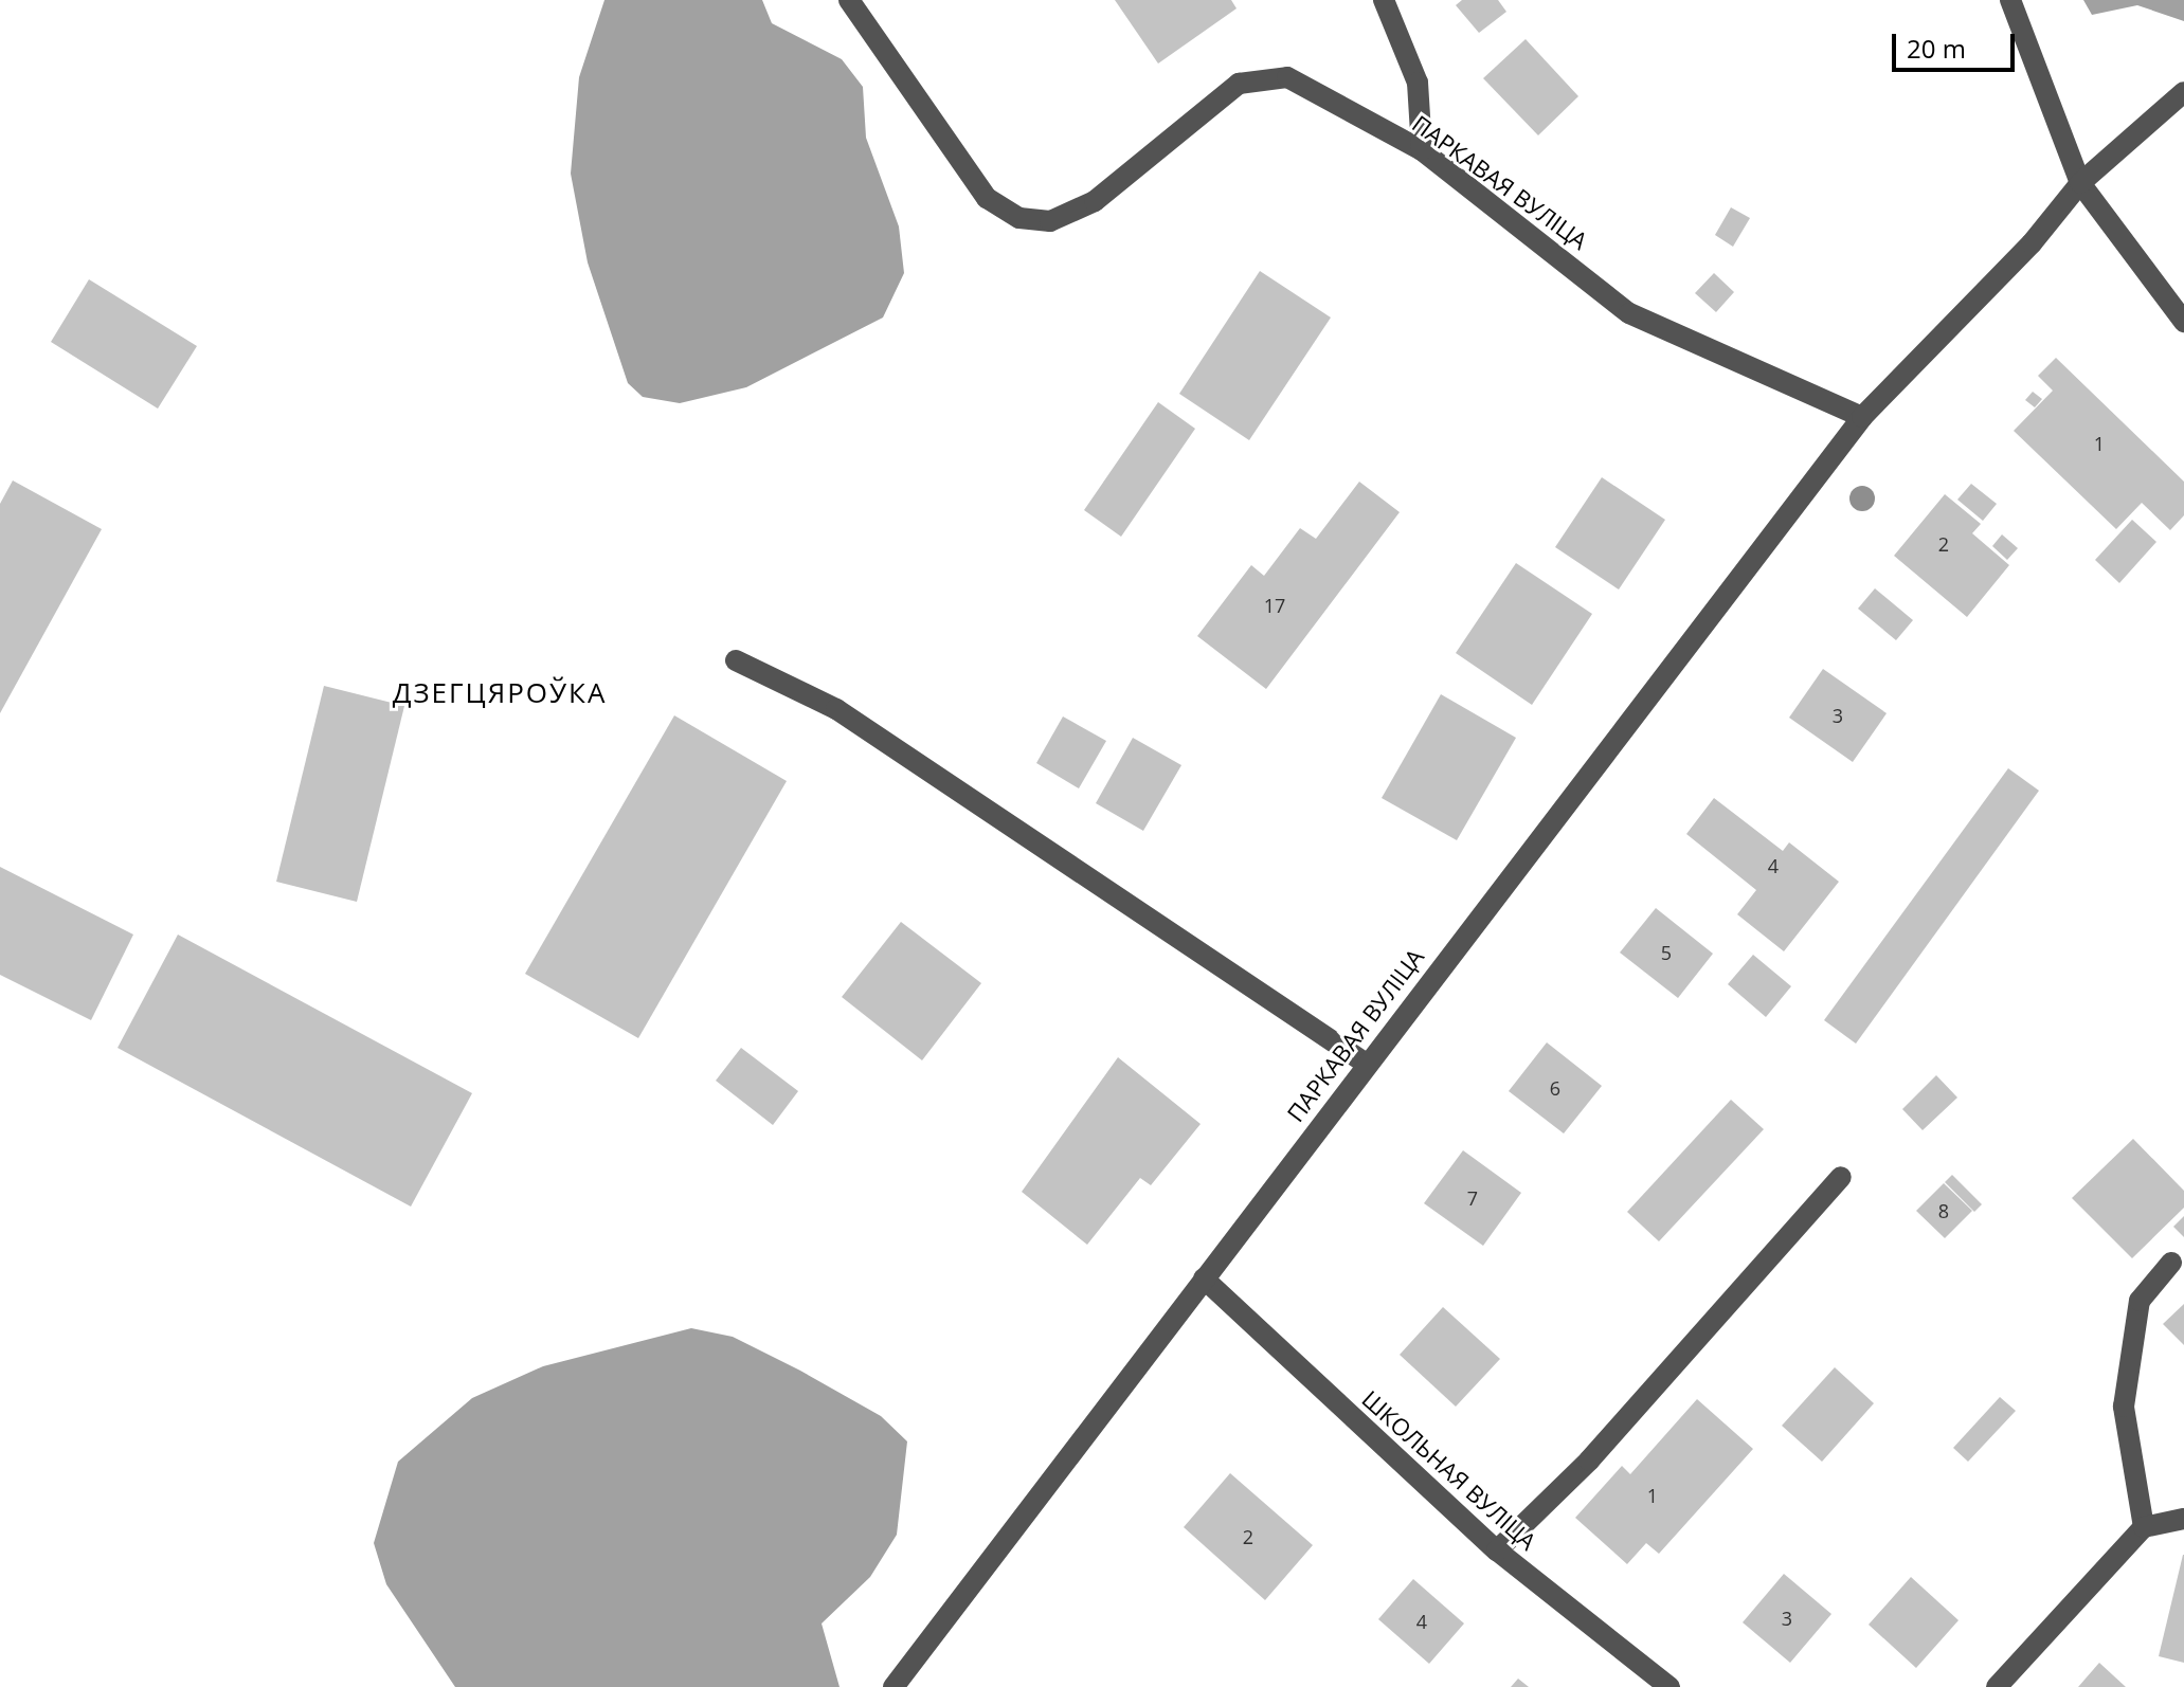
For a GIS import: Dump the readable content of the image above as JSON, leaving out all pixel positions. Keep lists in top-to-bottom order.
{
  "streets": {
    "street": ["ПАРКАВАЯ ВУЛІЦА", "ШКОЛЬНАЯ ВУЛІЦА"]
  },
  "crossings": [
    ["ПАРКАВАЯ ВУЛІЦА", "ШКОЛЬНАЯ ВУЛІЦА"]
  ],
  "districts": ["ДЗЕГЦЯРОЎКА"],
  "house_numbers": [
    "1",
    "2",
    "17",
    "3",
    "4",
    "5",
    "6",
    "7",
    "8",
    "1",
    "2",
    "3",
    "4"
  ],
  "scale_bar": "20 m"
}
